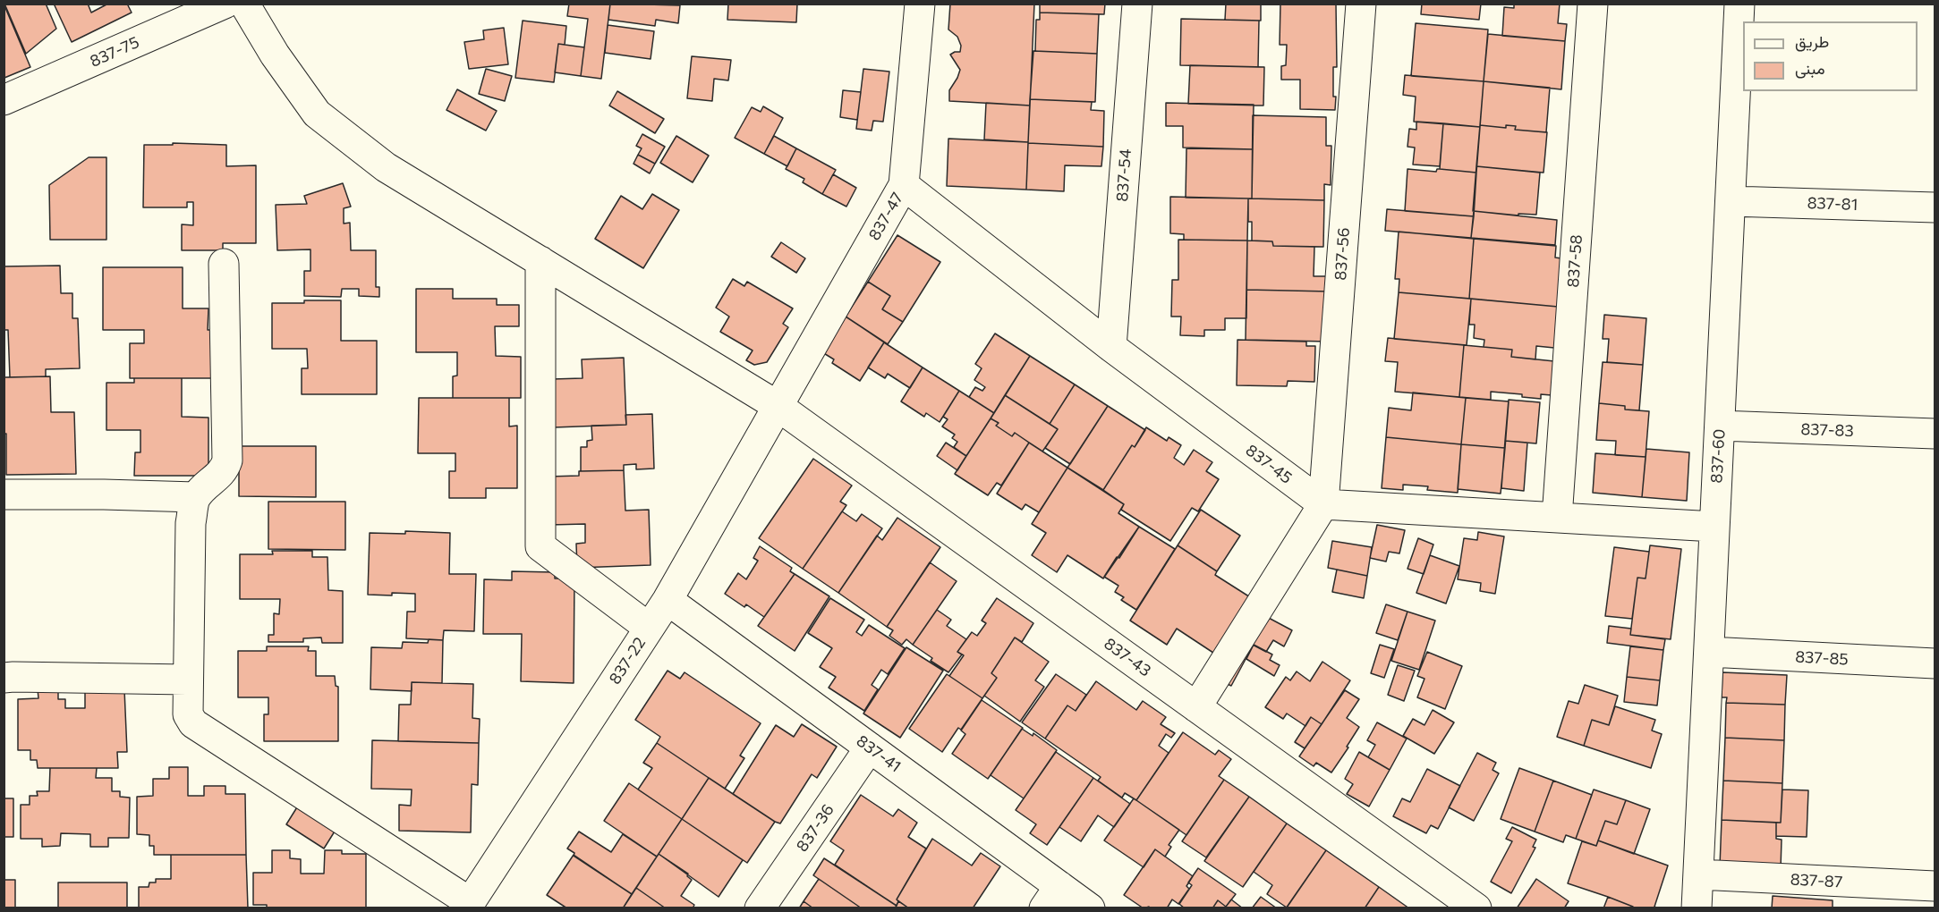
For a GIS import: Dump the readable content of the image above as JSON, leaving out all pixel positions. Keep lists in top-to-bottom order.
{
  "streets": {
    "street": [
      "837-75",
      "837-54",
      "837-81",
      "837-47",
      "837-56",
      "837-58",
      "837-83",
      "837-60",
      "837-45",
      "837-43",
      "837-85",
      "837-22",
      "837-41",
      "837-36",
      "837-87"
    ]
  },
  "crossings": [
    ["837-54", "837-45"],
    ["837-81", "837-60"],
    ["837-47", "837-45"],
    ["837-47", "837-43"],
    ["837-47", "837-22"],
    ["837-56", "837-45"],
    ["837-83", "837-60"],
    ["837-60", "837-85"],
    ["837-60", "837-87"],
    ["837-43", "837-22"],
    ["837-22", "837-41"],
    ["837-41", "837-36"]
  ],
  "legend": ["طريق", "مبنى"]
}
